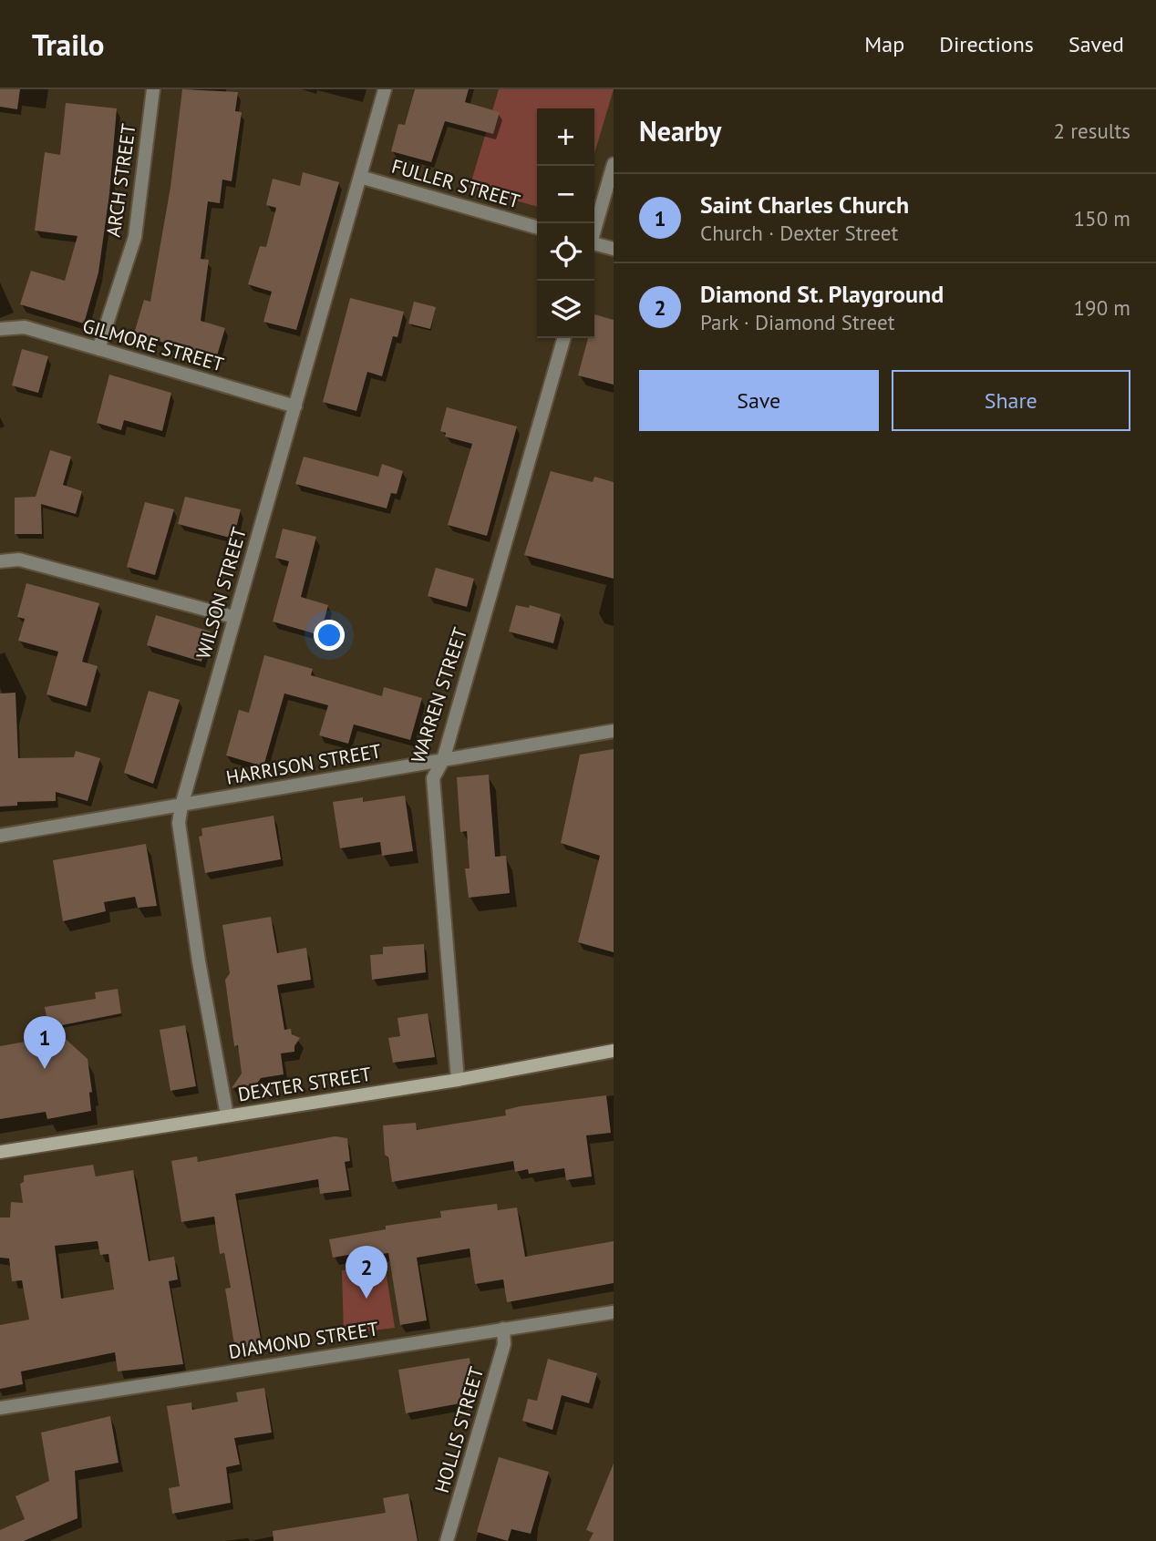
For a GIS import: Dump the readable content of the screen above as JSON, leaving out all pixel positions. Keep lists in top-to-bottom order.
{
  "streets": {
    "street": [
      "ARCH STREET",
      "FULLER STREET",
      "GILMORE STREET",
      "WILSON STREET",
      "WARREN STREET",
      "HARRISON STREET",
      "DEXTER STREET",
      "DIAMOND STREET",
      "HOLLIS STREET"
    ]
  },
  "crossings": [
    ["ARCH STREET", "GILMORE STREET"],
    ["FULLER STREET", "WILSON STREET"],
    ["GILMORE STREET", "WILSON STREET"],
    ["WILSON STREET", "HARRISON STREET"],
    ["WILSON STREET", "DEXTER STREET"],
    ["WARREN STREET", "HARRISON STREET"],
    ["WARREN STREET", "DEXTER STREET"],
    ["DIAMOND STREET", "HOLLIS STREET"]
  ],
  "page": {
    "header": "Trailo",
    "nav": ["Map", "Directions", "Saved"],
    "heading": ["Nearby", "2 results"],
    "map_buttons": ["+", "−"],
    "list": [
      {
        "mark": "1",
        "name": "Saint Charles Church",
        "note": "Church · Dexter Street",
        "value": "150 m"
      },
      {
        "mark": "2",
        "name": "Diamond St. Playground",
        "note": "Park · Diamond Street",
        "value": "190 m"
      }
    ],
    "buttons": ["Save", "Share"],
    "pins": ["1", "2"]
  }
}
